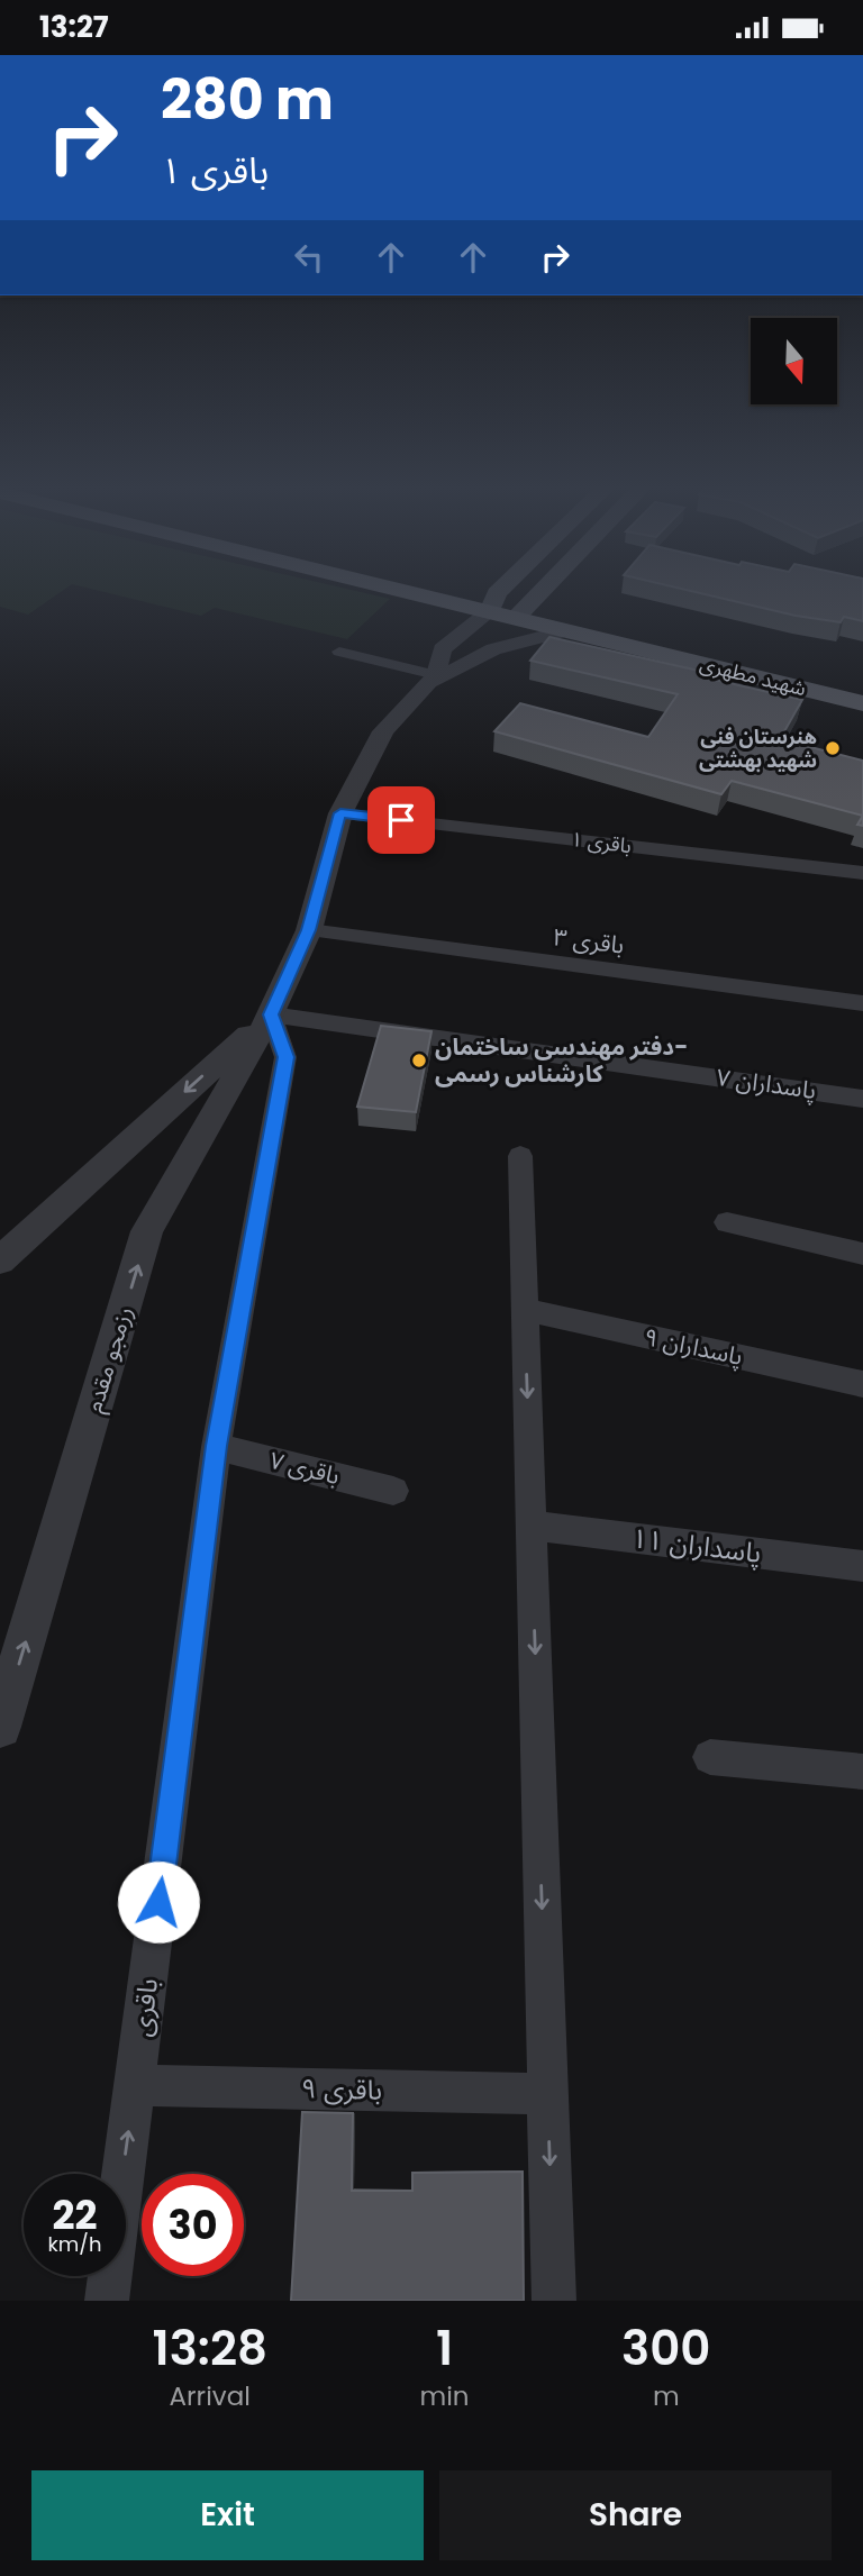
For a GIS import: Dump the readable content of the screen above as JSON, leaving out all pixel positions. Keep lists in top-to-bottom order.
{
  "streets": {
    "main road": ["شهید مطهری"],
    "street": [
      "باقری ۱",
      "باقری ۳",
      "پاسداران ۷",
      "پاسداران ۹",
      "رزمجو مقدم",
      "باقری ۷",
      "پاسداران ۱۱",
      "باقری",
      "باقری ۹"
    ]
  },
  "crossings": [
    ["پاسداران ۷", "رزمجو مقدم"],
    ["پاسداران ۷", "باقری"],
    ["رزمجو مقدم", "باقری"],
    ["باقری ۷", "باقری"],
    ["باقری", "باقری ۹"]
  ],
  "one_way": ["رزمجو مقدم"],
  "places": ["هنرستان فنی شهید بهشتی", "دفتر مهندسی ساختمان- کارشناس رسمی"],
  "north": "bottom",
  "page": {
    "status": "13:27",
    "turn": ["280 m", "باقری ۱"],
    "speed": "22 km/h",
    "limit": "30",
    "eta": [
      "13:28",
      "Arrival",
      "1",
      "min",
      "300",
      "m"
    ],
    "buttons": ["Exit", "Share"]
  }
}
